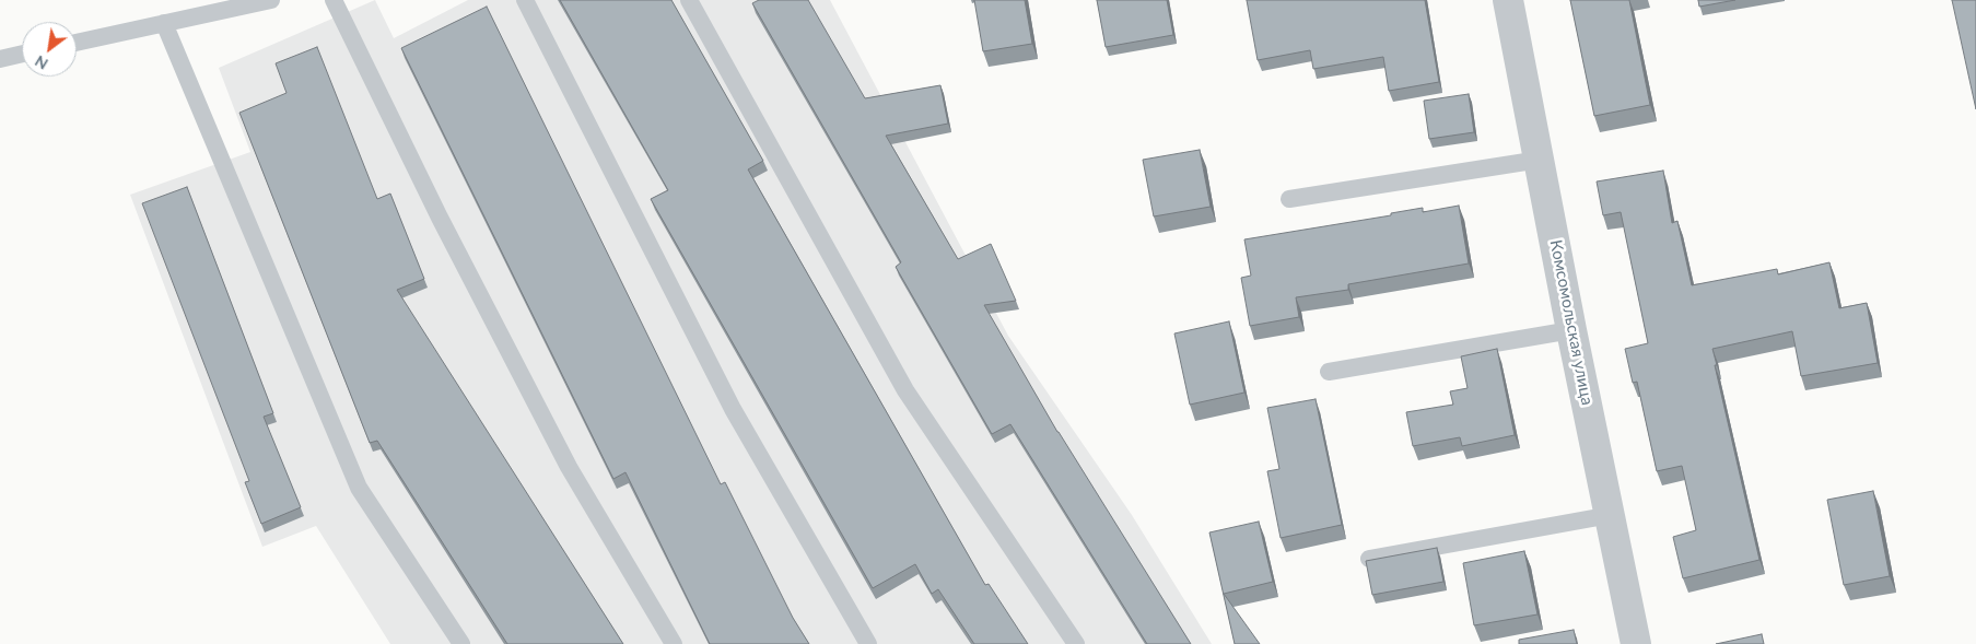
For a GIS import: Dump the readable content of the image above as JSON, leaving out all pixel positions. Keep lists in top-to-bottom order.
{
  "streets": {
    "street": ["Комсомольская улица"]
  },
  "north": "bottom left"
}
